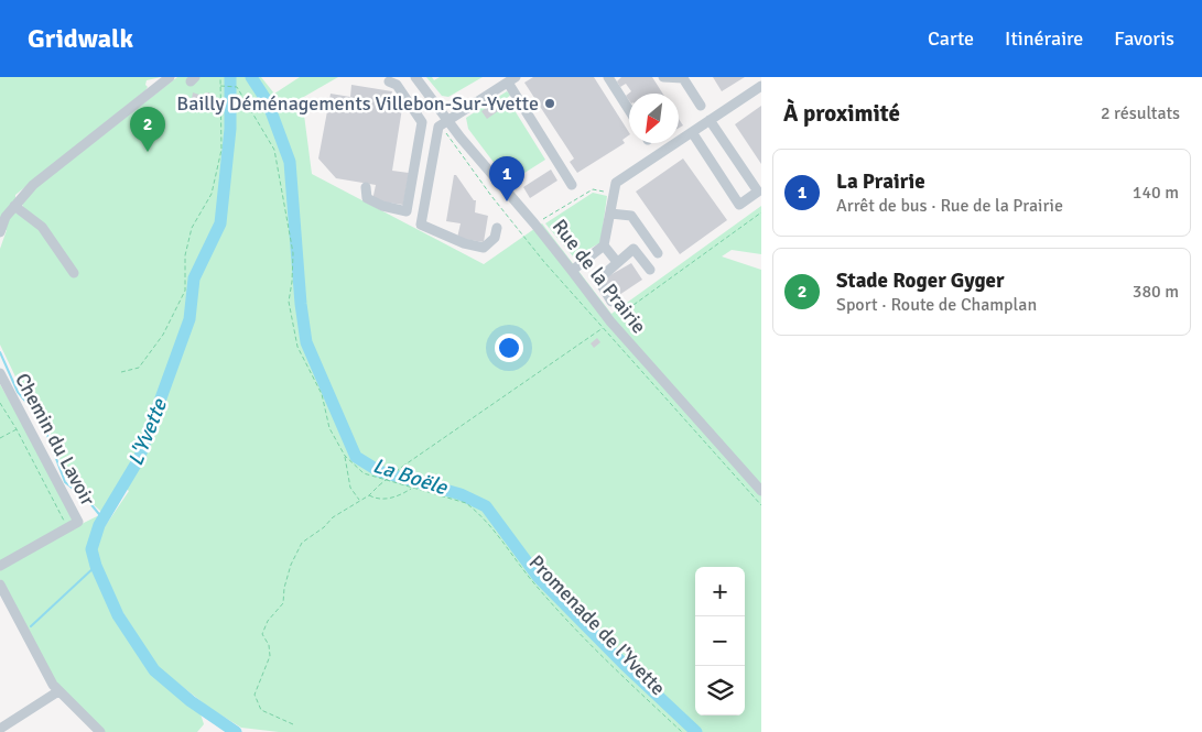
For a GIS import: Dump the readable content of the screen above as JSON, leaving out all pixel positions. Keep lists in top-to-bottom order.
{
  "streets": {
    "street": ["Rue de la Prairie", "Chemin du Lavoir"],
    "path": ["Promenade de l'Yvette"]
  },
  "water": ["L'Yvette", "La Boële"],
  "places": ["Bailly Déménagements Villebon-Sur-Yvette"],
  "north": "bottom left",
  "page": {
    "header": "Gridwalk",
    "nav": ["Carte", "Itinéraire", "Favoris"],
    "heading": ["À proximité", "2 résultats"],
    "pins": ["2", "1"],
    "list": [
      {
        "mark": "1",
        "name": "La Prairie",
        "note": "Arrêt de bus · Rue de la Prairie",
        "value": "140 m"
      },
      {
        "mark": "2",
        "name": "Stade Roger Gyger",
        "note": "Sport · Route de Champlan",
        "value": "380 m"
      }
    ],
    "map_buttons": ["+", "−"]
  }
}
